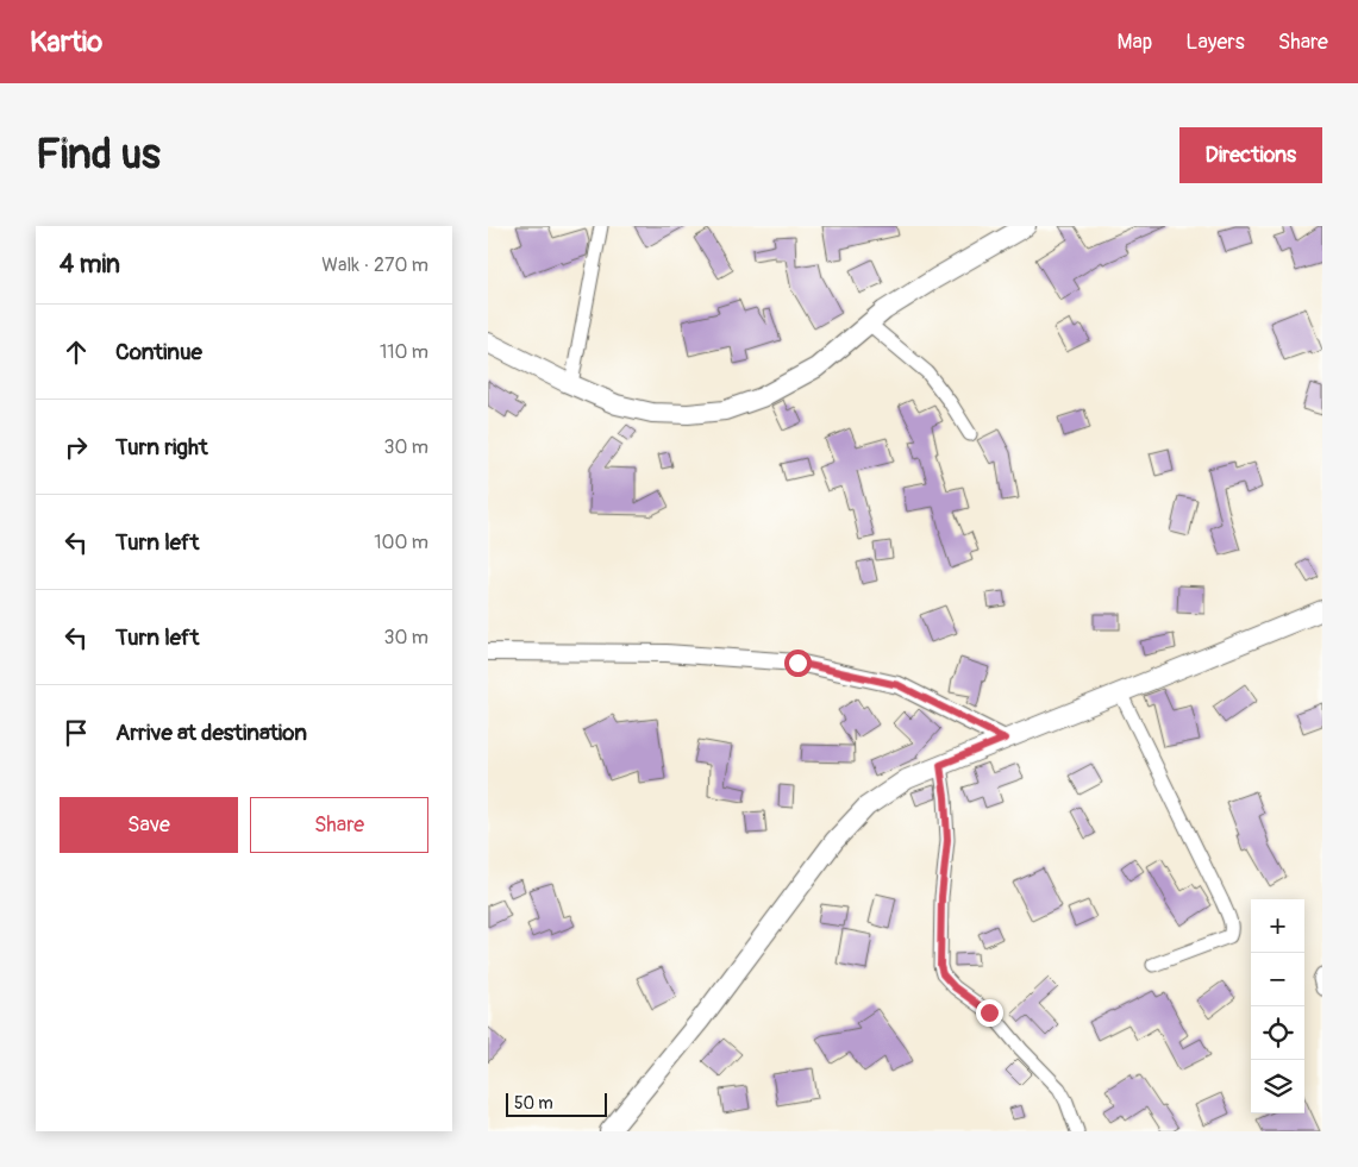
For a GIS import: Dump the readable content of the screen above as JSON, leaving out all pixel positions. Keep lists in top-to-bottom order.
{
  "scale_bar": "50 m",
  "page": {
    "header": "Kartio",
    "nav": ["Map", "Layers", "Share"],
    "buttons": [
      "Directions",
      ["Save", "Share"]
    ],
    "title": "Find us",
    "heading": ["4 min", "Walk · 270 m"],
    "list": [
      ["Continue", "110 m"],
      ["Turn right", "30 m"],
      ["Turn left", "100 m"],
      ["Turn left", "30 m"],
      "Arrive at destination"
    ],
    "map_buttons": ["+", "−"],
    "scale": "50 m"
  }
}
